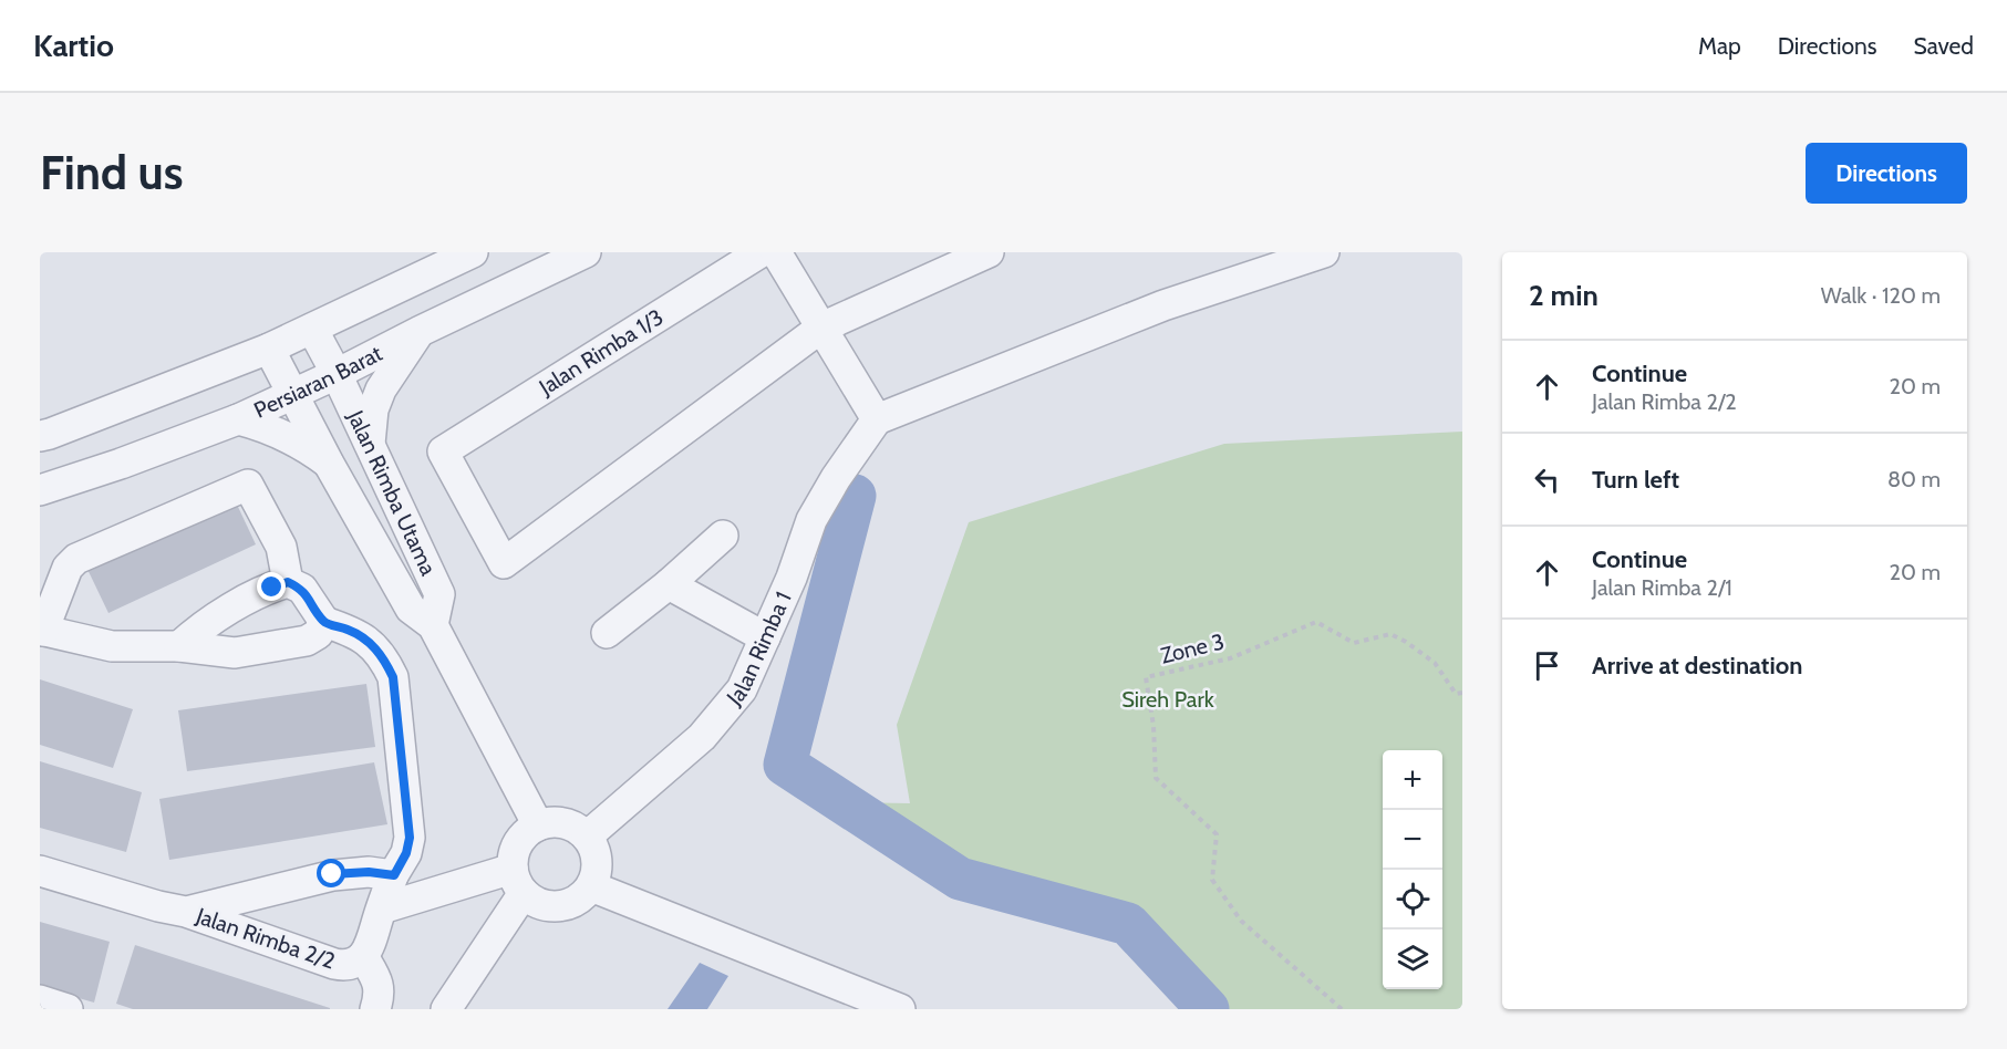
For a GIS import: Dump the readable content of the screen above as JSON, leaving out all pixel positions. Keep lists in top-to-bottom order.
{
  "streets": {
    "street": [
      "Jalan Rimba 1/3",
      "Persiaran Barat",
      "Jalan Rimba Utama",
      "Jalan Rimba 1",
      "Jalan Rimba 2/2"
    ],
    "path": ["Zone 3"]
  },
  "crossings": [
    ["Persiaran Barat", "Jalan Rimba Utama"],
    ["Jalan Rimba Utama", "Jalan Rimba 1"]
  ],
  "parks": ["Sireh Park"],
  "page": {
    "header": "Kartio",
    "nav": ["Map", "Directions", "Saved"],
    "buttons": "Directions",
    "title": "Find us",
    "heading": ["2 min", "Walk · 120 m"],
    "list": [
      ["Continue", "Jalan Rimba 2/2", "20 m"],
      ["Turn left", "80 m"],
      ["Continue", "Jalan Rimba 2/1", "20 m"],
      "Arrive at destination"
    ],
    "map_buttons": ["+", "−"]
  }
}
